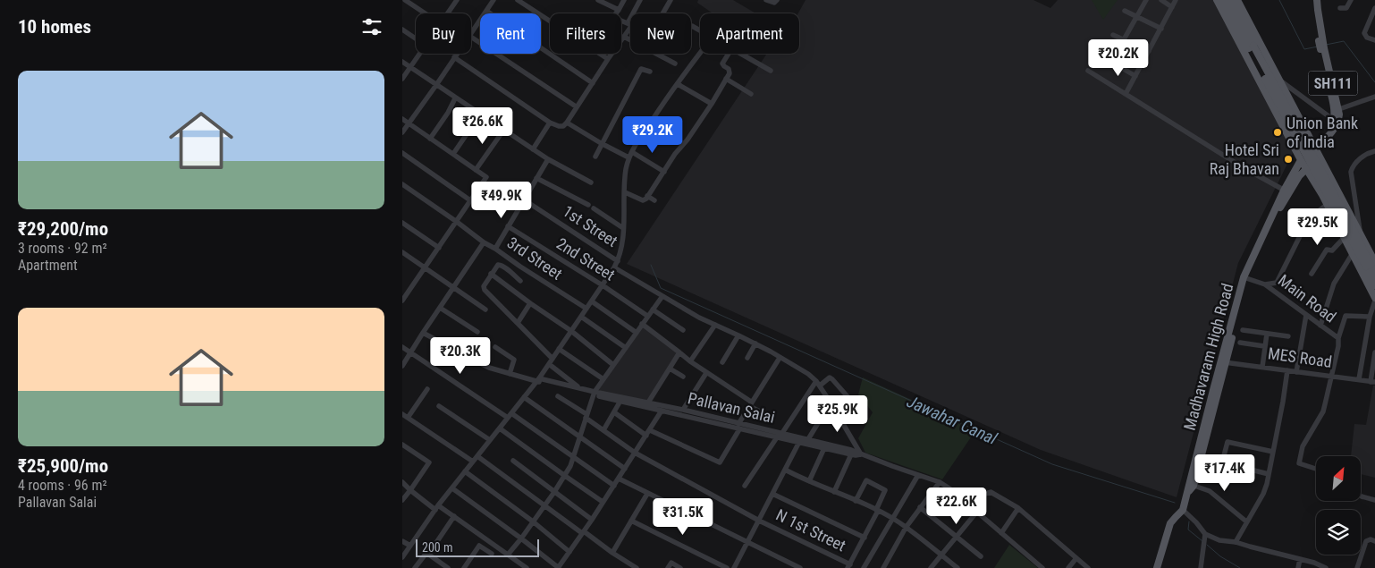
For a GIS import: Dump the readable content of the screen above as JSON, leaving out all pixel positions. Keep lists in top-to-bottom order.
{
  "streets": {
    "main road": ["SH111", "Madhavaram High Road"],
    "street": [
      "1st Street",
      "3rd Street",
      "2nd Street",
      "Main Road",
      "MES Road",
      "Pallavan Salai",
      "N 1st Street"
    ]
  },
  "crossings": [
    ["Main Road", "Madhavaram High Road"],
    ["Main Road", "MES Road"],
    ["Madhavaram High Road", "MES Road"]
  ],
  "water": ["Jawahar Canal"],
  "places": ["Union Bank of India", "Hotel Sri Raj Bhavan"],
  "scale_bar": "200 m",
  "north": "top right",
  "page": {
    "heading": "10 homes",
    "chip": [
      "Buy",
      "Rent",
      "Filters",
      "New",
      "Apartment"
    ],
    "price": [
      "₹20.2K",
      "₹26.6K",
      "₹29.2K",
      "₹49.9K",
      "₹29.5K",
      "₹20.3K",
      "₹25.9K",
      "₹17.4K",
      "₹22.6K",
      "₹31.5K"
    ],
    "list": [
      {
        "name": "₹29,200/mo",
        "note": "3 rooms · 92 m² · Apartment"
      },
      {
        "name": "₹25,900/mo",
        "note": "4 rooms · 96 m² · Pallavan Salai"
      }
    ],
    "scale": "200 m"
  }
}
